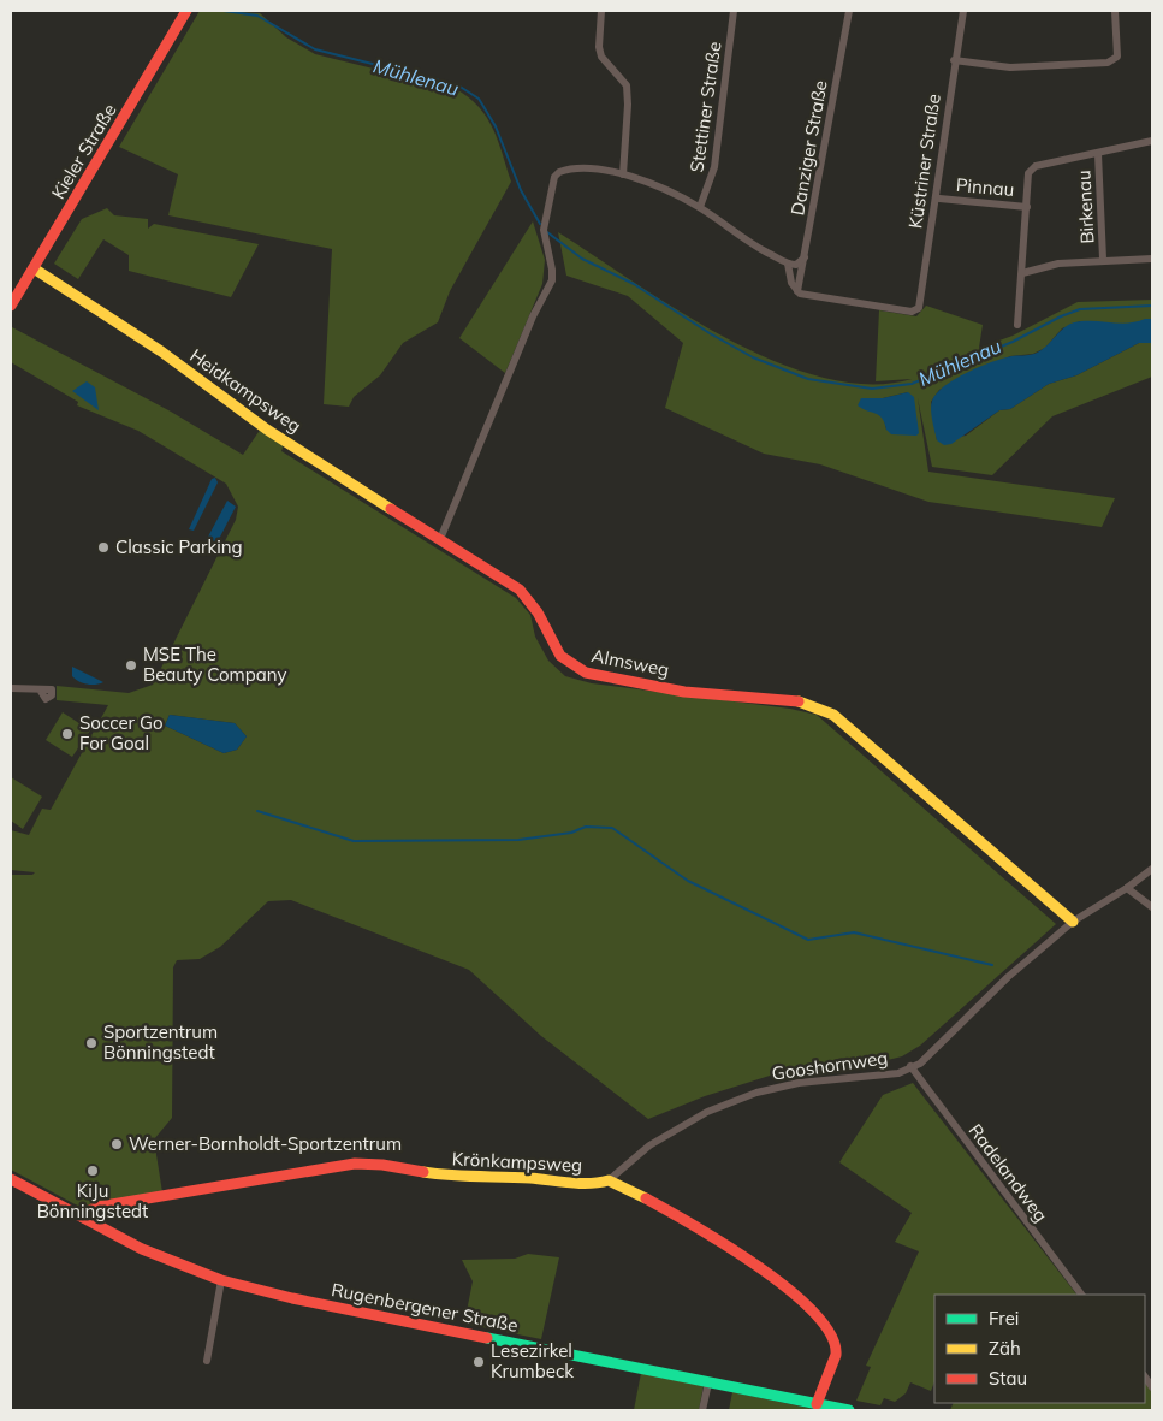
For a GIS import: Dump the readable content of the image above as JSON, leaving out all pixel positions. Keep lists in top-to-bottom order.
{
  "streets": {
    "street": [
      "Stettiner Straße",
      "Danziger Straße",
      "Kieler Straße",
      "Küstriner Straße",
      "Pinnau",
      "Birkenau",
      "Heidkampsweg",
      "Almsweg",
      "Gooshornweg",
      "Krönkampsweg",
      "Radelandweg",
      "Rugenbergener Straße"
    ]
  },
  "crossings": [
    ["Danziger Straße", "Küstriner Straße"],
    ["Kieler Straße", "Heidkampsweg"],
    ["Heidkampsweg", "Almsweg"],
    ["Almsweg", "Gooshornweg"],
    ["Gooshornweg", "Krönkampsweg"],
    ["Gooshornweg", "Radelandweg"],
    ["Krönkampsweg", "Rugenbergener Straße"]
  ],
  "water": ["Mühlenau"],
  "places": [
    "Classic Parking",
    "MSE The Beauty Company",
    "Soccer Go For Goal",
    "Sportzentrum Bönningstedt",
    "Werner-Bornholdt-Sportzentrum",
    "KiJu Bönningstedt",
    "Lesezirkel Krumbeck"
  ],
  "legend": ["Frei", "Zäh", "Stau"]
}
